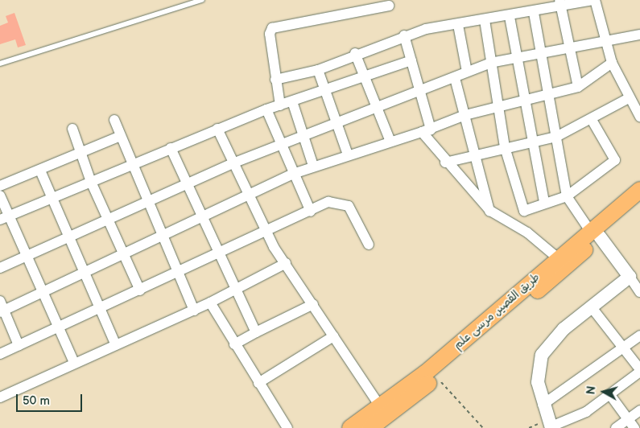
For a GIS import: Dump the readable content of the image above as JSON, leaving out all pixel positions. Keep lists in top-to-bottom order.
{
  "streets": {
    "main road": ["طريق القصير, مرسى علم"]
  },
  "scale_bar": "50 m",
  "north": "left"
}
